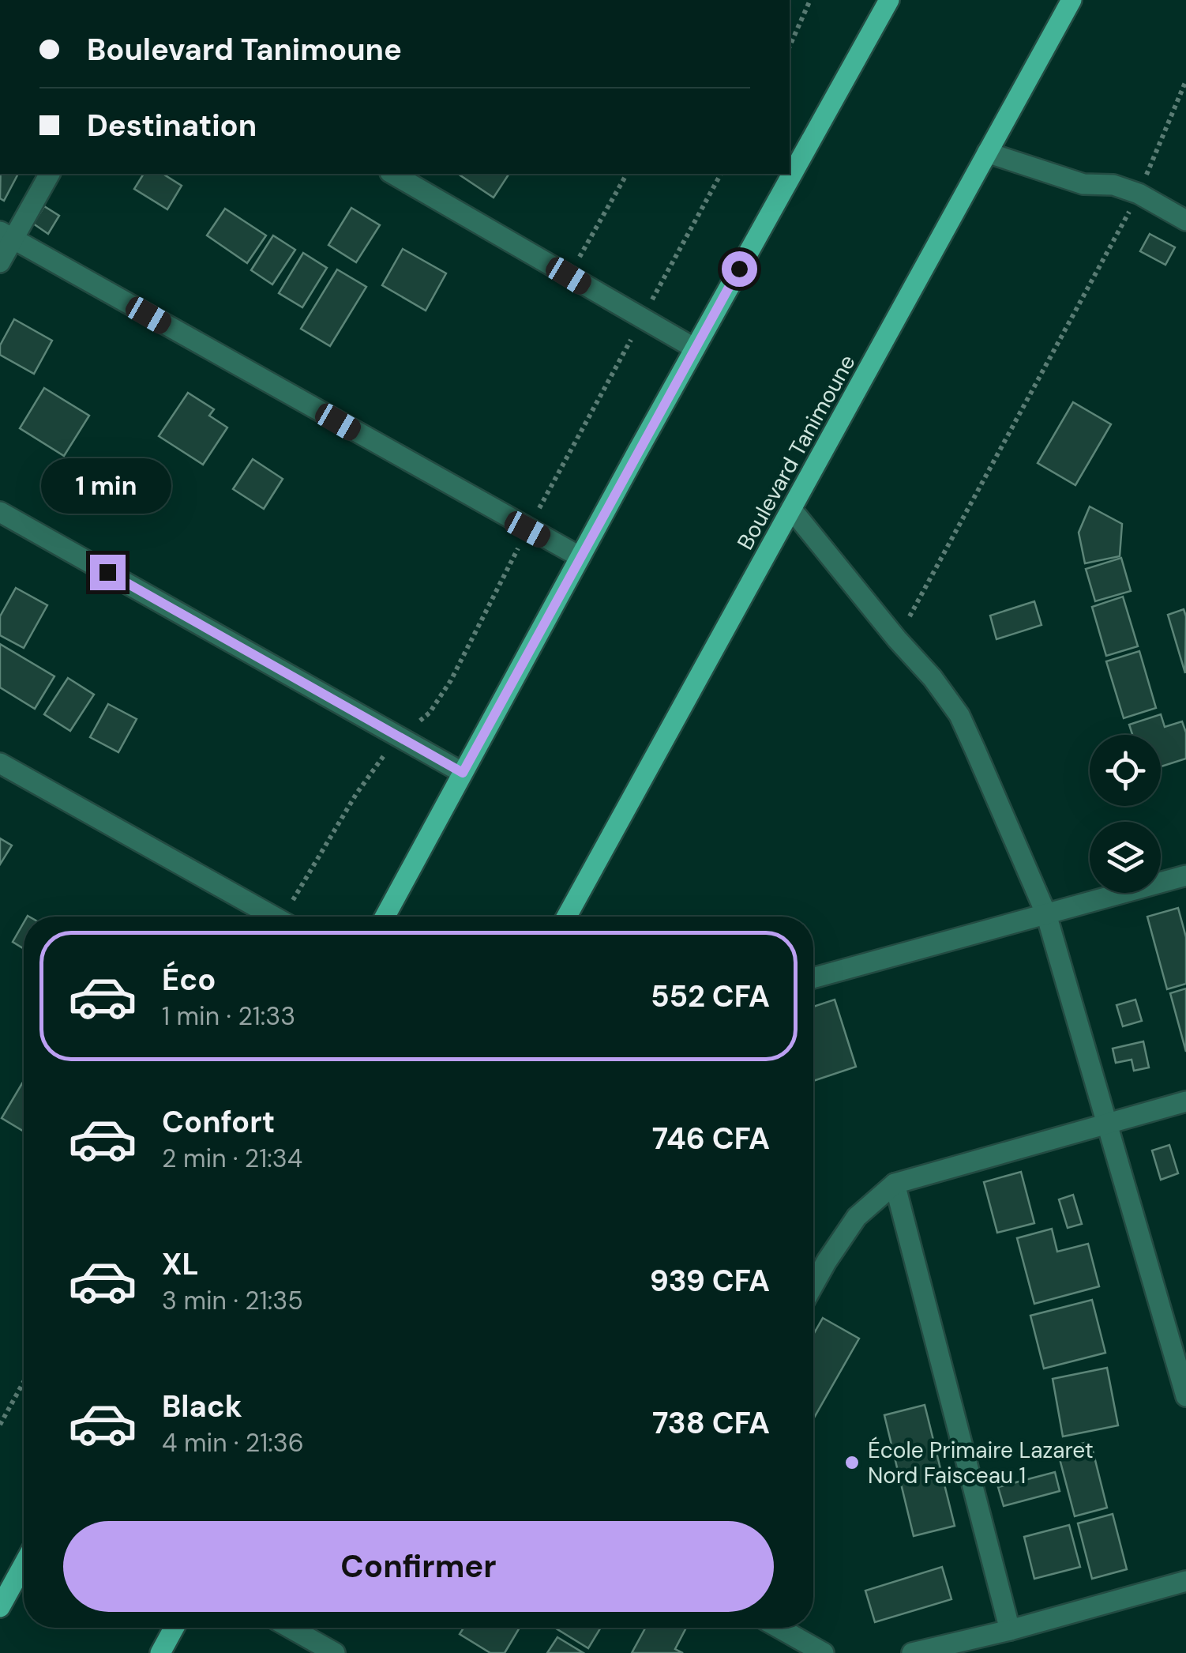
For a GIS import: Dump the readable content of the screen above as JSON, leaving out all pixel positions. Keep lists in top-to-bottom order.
{
  "streets": {
    "main road": ["Boulevard Tanimoune"]
  },
  "places": ["École Primaire Lazaret Nord Faisceau 1"],
  "page": {
    "banner": ["Boulevard Tanimoune", "Destination"],
    "bubble": "1 min",
    "list": [
      {
        "name": "Éco",
        "note": "1 min · 21:33",
        "value": "552 CFA"
      },
      {
        "name": "Confort",
        "note": "2 min · 21:34",
        "value": "746 CFA"
      },
      {
        "name": "XL",
        "note": "3 min · 21:35",
        "value": "939 CFA"
      },
      {
        "name": "Black",
        "note": "4 min · 21:36",
        "value": "738 CFA"
      }
    ],
    "buttons": "Confirmer"
  }
}
